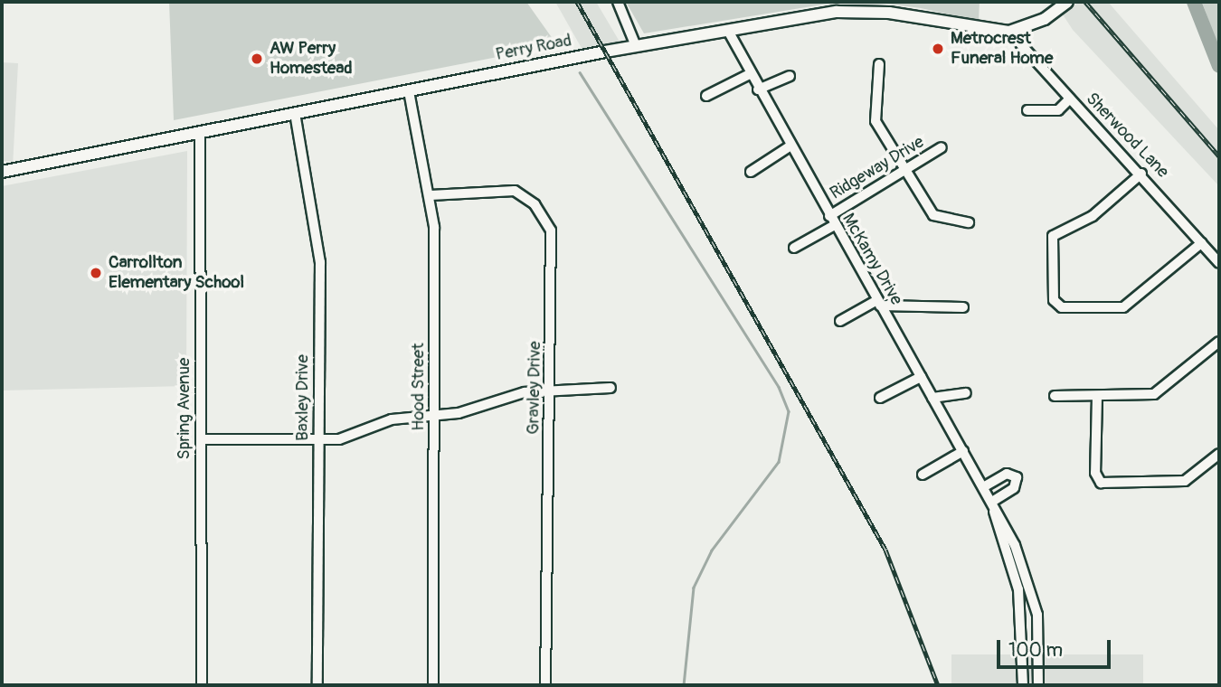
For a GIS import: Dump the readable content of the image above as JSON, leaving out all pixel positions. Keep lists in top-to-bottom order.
{
  "streets": {
    "street": [
      "Perry Road",
      "Sherwood Lane",
      "Ridgeway Drive",
      "McKamy Drive",
      "Hood Street",
      "Gravley Drive",
      "Baxley Drive",
      "Spring Avenue"
    ]
  },
  "crossings": [
    ["Perry Road", "Sherwood Lane"],
    ["Perry Road", "McKamy Drive"],
    ["Perry Road", "Hood Street"],
    ["Perry Road", "Baxley Drive"],
    ["Perry Road", "Spring Avenue"],
    ["Ridgeway Drive", "McKamy Drive"],
    ["Hood Street", "Gravley Drive"]
  ],
  "places": ["Metrocrest Funeral Home", "AW Perry Homestead", "Carrollton Elementary School"],
  "scale_bar": "100 m"
}
